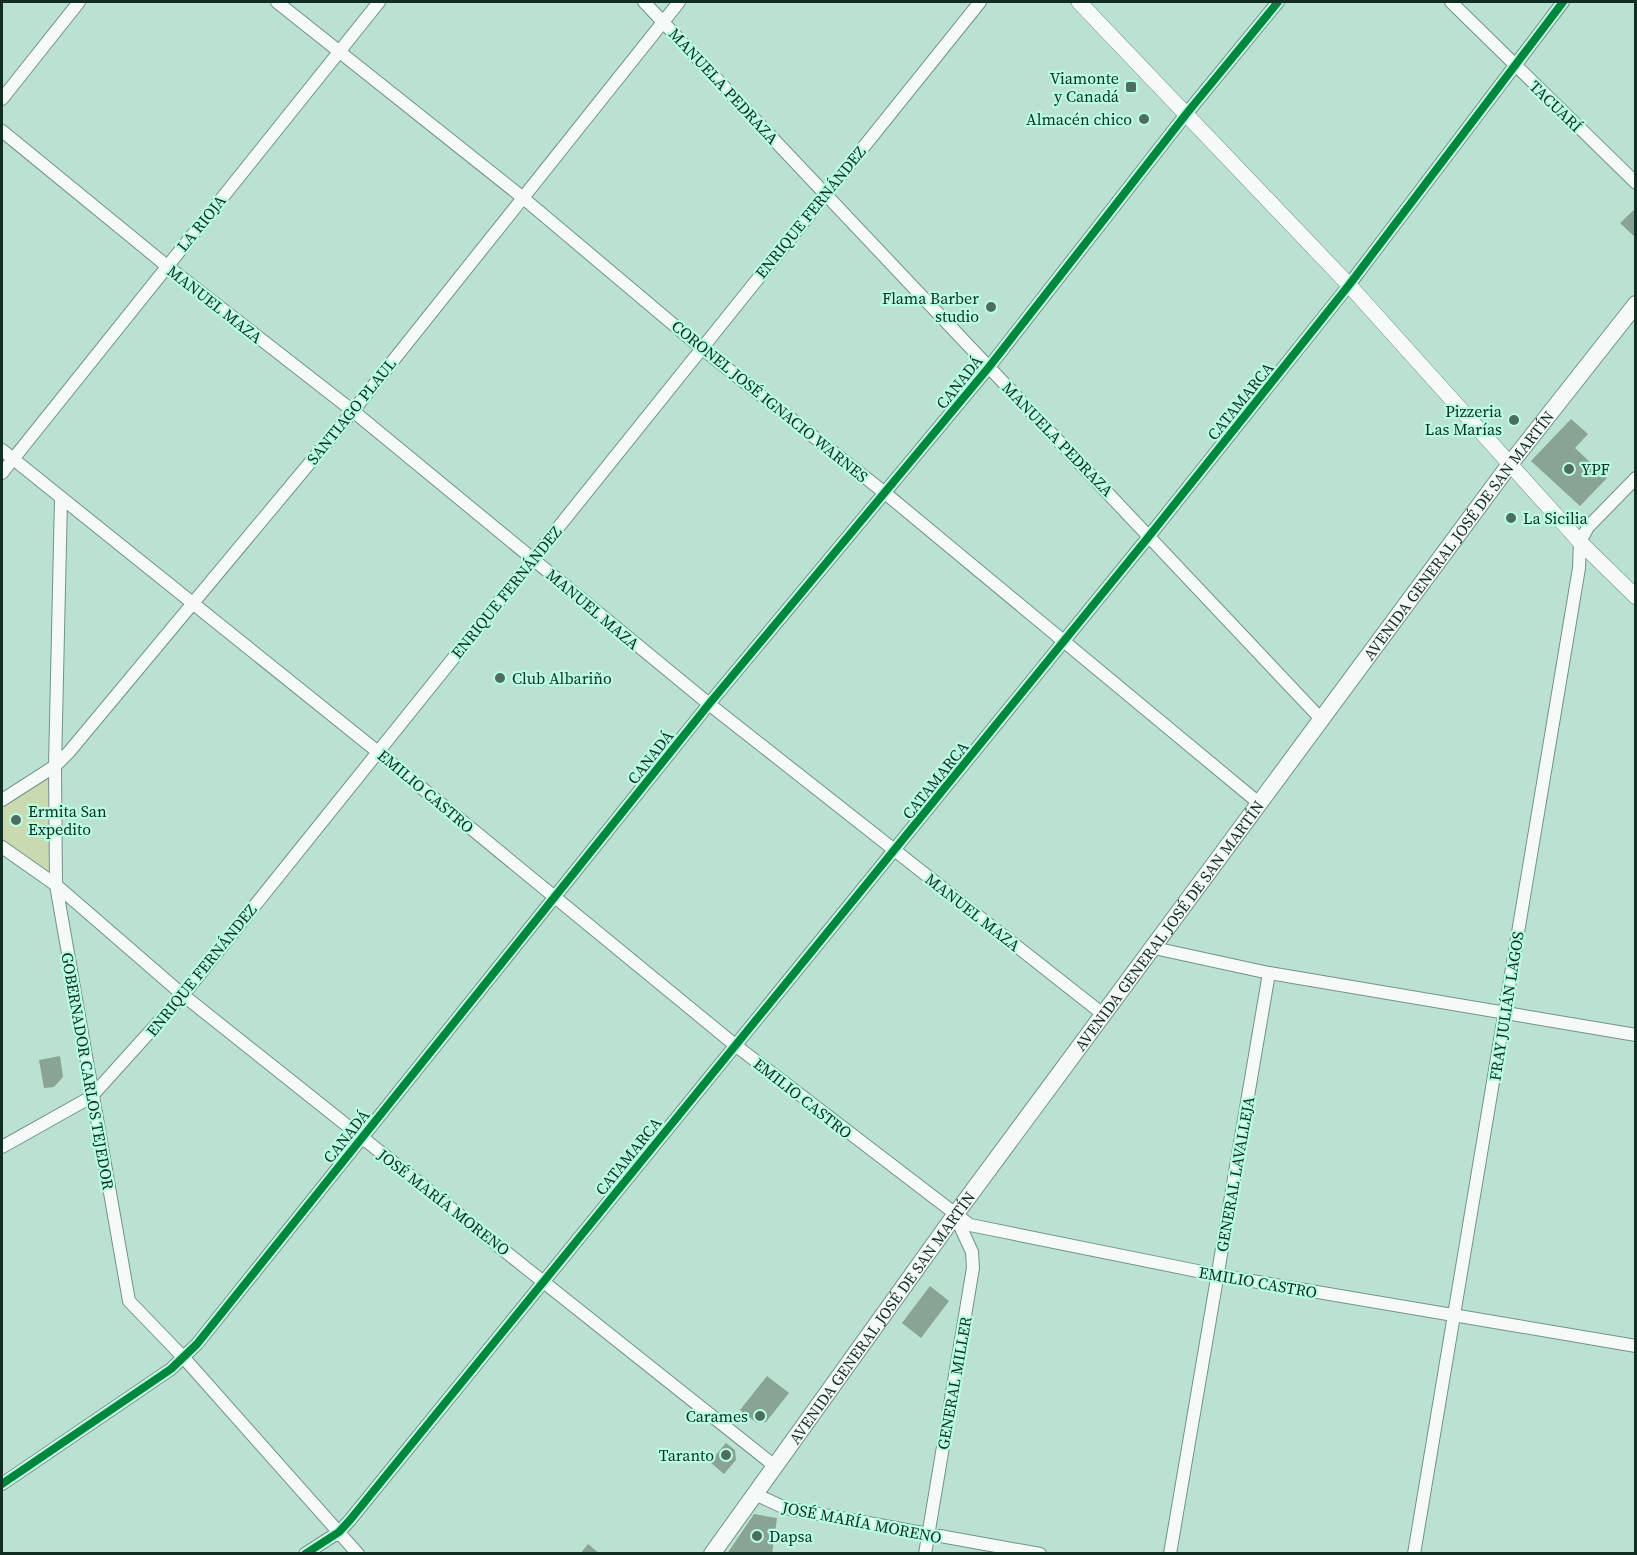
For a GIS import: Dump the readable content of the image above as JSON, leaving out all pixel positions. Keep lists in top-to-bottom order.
{
  "streets": {
    "main road": ["AVENIDA GENERAL JOSÉ DE SAN MARTÍN"],
    "street": [
      "MANUELA PEDRAZA",
      "TACUARÍ",
      "ENRIQUE FERNÁNDEZ",
      "LA RIOJA",
      "MANUEL MAZA",
      "CANADÁ",
      "CORONEL JOSÉ IGNACIO WARNES",
      "CATAMARCA",
      "SANTIAGO PLAUL",
      "EMILIO CASTRO",
      "FRAY JULIÁN LAGOS",
      "GOBERNADOR CARLOS TEJEDOR",
      "GENERAL LAVALLEJA",
      "JOSÉ MARÍA MORENO",
      "GENERAL MILLER"
    ]
  },
  "crossings": [
    ["MANUELA PEDRAZA", "ENRIQUE FERNÁNDEZ"],
    ["MANUELA PEDRAZA", "CANADÁ"],
    ["MANUELA PEDRAZA", "CATAMARCA"],
    ["MANUELA PEDRAZA", "SANTIAGO PLAUL"],
    ["MANUELA PEDRAZA", "AVENIDA GENERAL JOSÉ DE SAN MARTÍN"],
    ["TACUARÍ", "CATAMARCA"],
    ["ENRIQUE FERNÁNDEZ", "MANUEL MAZA"],
    ["ENRIQUE FERNÁNDEZ", "CORONEL JOSÉ IGNACIO WARNES"],
    ["ENRIQUE FERNÁNDEZ", "EMILIO CASTRO"],
    ["ENRIQUE FERNÁNDEZ", "GOBERNADOR CARLOS TEJEDOR"],
    ["ENRIQUE FERNÁNDEZ", "JOSÉ MARÍA MORENO"],
    ["LA RIOJA", "MANUEL MAZA"],
    ["LA RIOJA", "CORONEL JOSÉ IGNACIO WARNES"],
    ["LA RIOJA", "EMILIO CASTRO"],
    ["MANUEL MAZA", "CANADÁ"],
    ["MANUEL MAZA", "CATAMARCA"],
    ["MANUEL MAZA", "SANTIAGO PLAUL"],
    ["MANUEL MAZA", "AVENIDA GENERAL JOSÉ DE SAN MARTÍN"],
    ["CANADÁ", "CORONEL JOSÉ IGNACIO WARNES"],
    ["CANADÁ", "EMILIO CASTRO"],
    ["CANADÁ", "GOBERNADOR CARLOS TEJEDOR"],
    ["CANADÁ", "JOSÉ MARÍA MORENO"],
    ["CORONEL JOSÉ IGNACIO WARNES", "CATAMARCA"],
    ["CORONEL JOSÉ IGNACIO WARNES", "SANTIAGO PLAUL"],
    ["CORONEL JOSÉ IGNACIO WARNES", "AVENIDA GENERAL JOSÉ DE SAN MARTÍN"],
    ["CATAMARCA", "EMILIO CASTRO"],
    ["CATAMARCA", "GOBERNADOR CARLOS TEJEDOR"],
    ["CATAMARCA", "JOSÉ MARÍA MORENO"],
    ["SANTIAGO PLAUL", "EMILIO CASTRO"],
    ["SANTIAGO PLAUL", "GOBERNADOR CARLOS TEJEDOR"],
    ["AVENIDA GENERAL JOSÉ DE SAN MARTÍN", "EMILIO CASTRO"],
    ["AVENIDA GENERAL JOSÉ DE SAN MARTÍN", "JOSÉ MARÍA MORENO"],
    ["AVENIDA GENERAL JOSÉ DE SAN MARTÍN", "GENERAL MILLER"],
    ["EMILIO CASTRO", "FRAY JULIÁN LAGOS"],
    ["EMILIO CASTRO", "GOBERNADOR CARLOS TEJEDOR"],
    ["EMILIO CASTRO", "GENERAL LAVALLEJA"],
    ["EMILIO CASTRO", "GENERAL MILLER"],
    ["GOBERNADOR CARLOS TEJEDOR", "JOSÉ MARÍA MORENO"],
    ["JOSÉ MARÍA MORENO", "GENERAL MILLER"]
  ],
  "places": {
    "transit": ["Viamonte y Canadá"],
    "other": [
      "Almacén chico",
      "Flama Barber studio",
      "Pizzeria Las Marías",
      "YPF",
      "La Sicilia",
      "Club Albariño",
      "Ermita San Expedito",
      "Carames",
      "Taranto",
      "Dapsa"
    ]
  }
}
